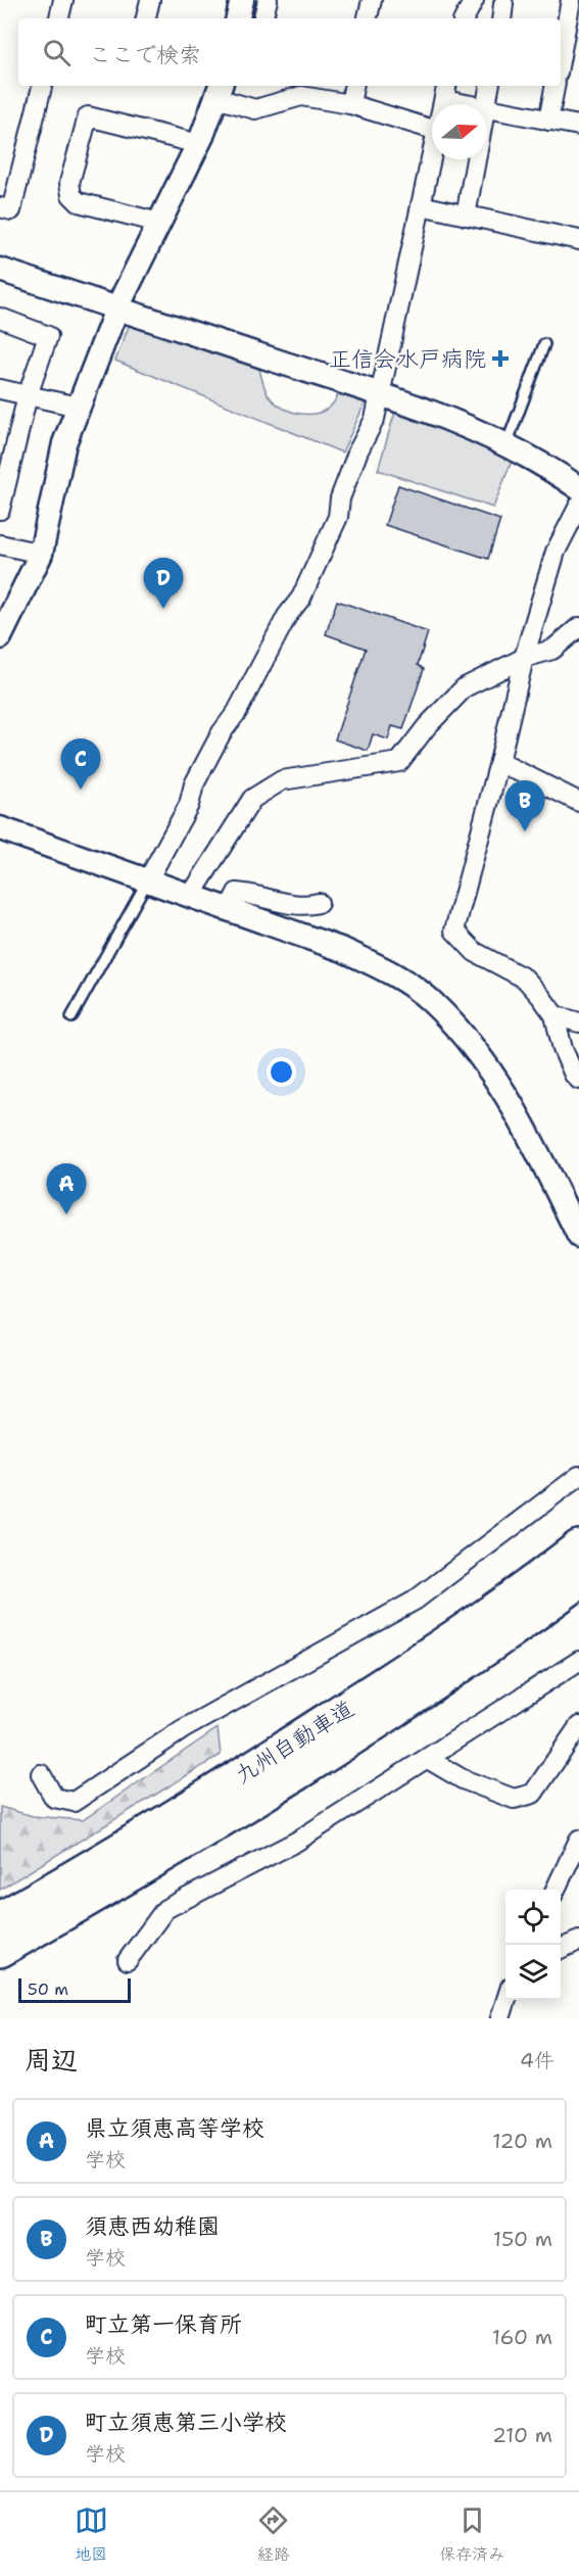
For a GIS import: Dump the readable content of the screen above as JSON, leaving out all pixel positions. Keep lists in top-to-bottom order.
{
  "streets": {
    "highway": ["九州自動車道"]
  },
  "places": {
    "health": ["正信会水戸病院"]
  },
  "scale_bar": "50 m",
  "north": "right",
  "page": {
    "search": "ここで検索",
    "pins": [
      "D",
      "C",
      "B",
      "A"
    ],
    "scale": "50 m",
    "heading": ["周辺", "4件"],
    "list": [
      {
        "mark": "A",
        "name": "県立須恵高等学校",
        "note": "学校",
        "value": "120 m"
      },
      {
        "mark": "B",
        "name": "須恵西幼稚園",
        "note": "学校",
        "value": "150 m"
      },
      {
        "mark": "C",
        "name": "町立第一保育所",
        "note": "学校",
        "value": "160 m"
      },
      {
        "mark": "D",
        "name": "町立須恵第三小学校",
        "note": "学校",
        "value": "210 m"
      }
    ],
    "nav": ["地図", "経路", "保存済み"]
  }
}
